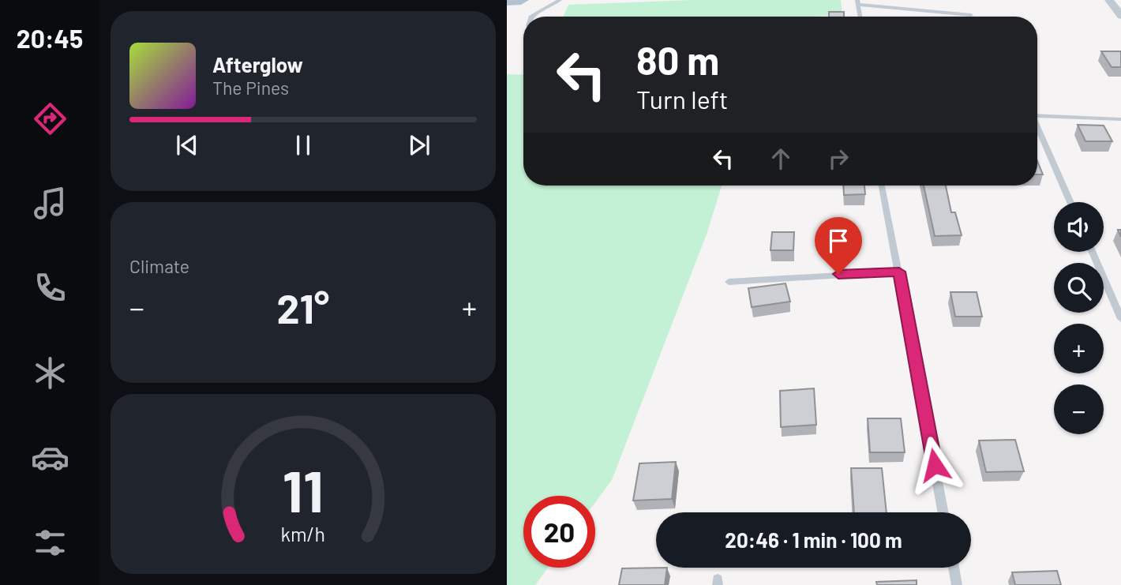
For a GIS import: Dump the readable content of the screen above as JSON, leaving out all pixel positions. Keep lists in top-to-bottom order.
{
  "page": {
    "tabs": "20:45",
    "turn": ["80 m", "Turn left"],
    "song": ["Afterglow", "The Pines"],
    "tile": "Climate",
    "map_buttons": ["+", "−"],
    "heat": ["−", "21°", "+"],
    "limit": "20",
    "trip": "20:46 · 1 min · 100 m",
    "gauge": ["11", "km/h"]
  }
}
